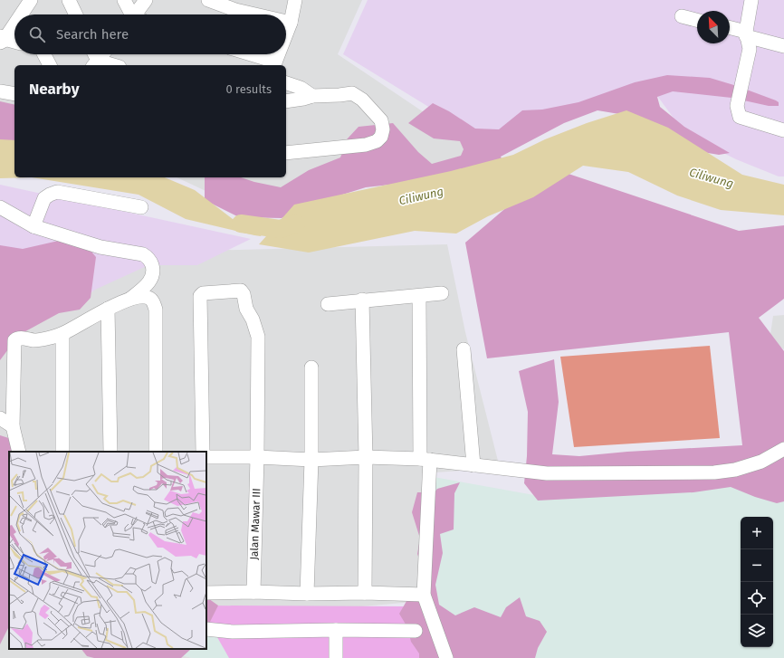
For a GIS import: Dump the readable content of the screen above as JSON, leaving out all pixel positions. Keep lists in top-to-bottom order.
{
  "streets": {
    "street": ["Jalan Mawar III"]
  },
  "water": ["Ciliwung"],
  "north": "top left",
  "page": {
    "search": "Search here",
    "heading": ["Nearby", "0 results"],
    "map_buttons": ["+", "−"]
  }
}
